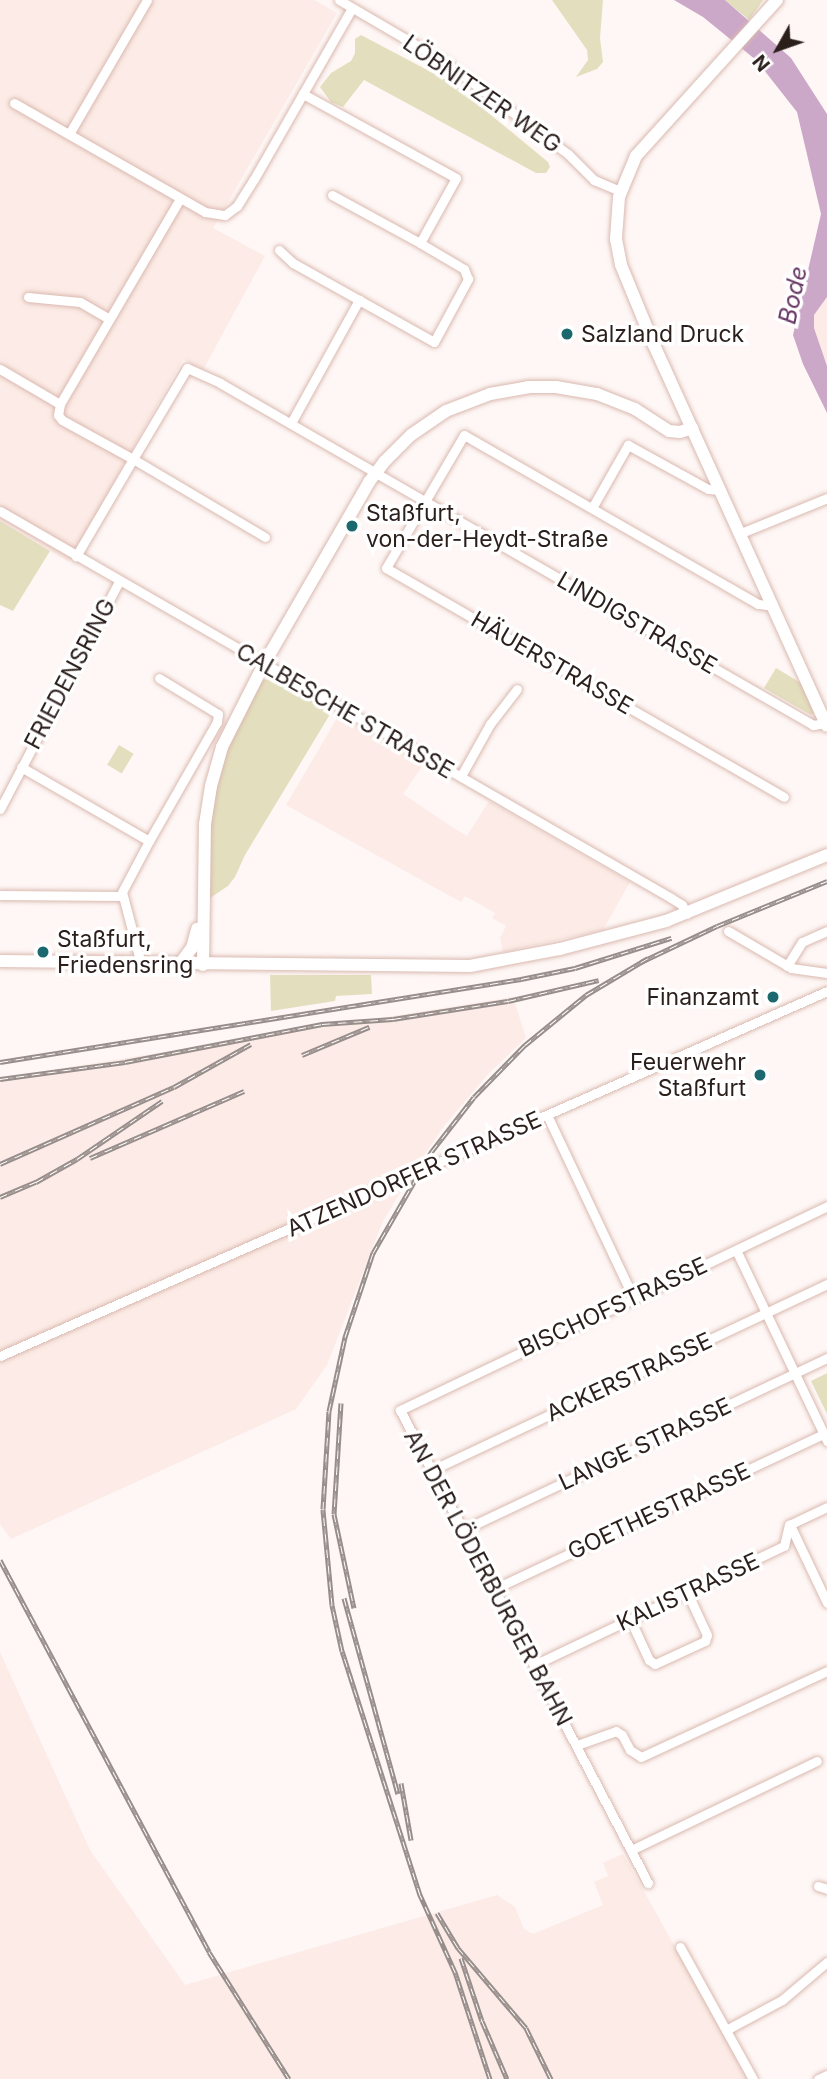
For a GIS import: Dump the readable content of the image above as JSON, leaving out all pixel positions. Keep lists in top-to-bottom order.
{
  "streets": {
    "street": [
      "LÖBNITZER WEG",
      "LINDIGSTRASSE",
      "HÄUERSTRASSE",
      "FRIEDENSRING",
      "CALBESCHE STRASSE",
      "ATZENDORFER STRASSE",
      "BISCHOFSTRASSE",
      "ACKERSTRASSE",
      "LANGE STRASSE",
      "GOETHESTRASSE",
      "AN DER LÖDERBURGER BAHN",
      "KALISTRASSE"
    ]
  },
  "crossings": [
    ["LINDIGSTRASSE", "HÄUERSTRASSE"],
    ["FRIEDENSRING", "CALBESCHE STRASSE"],
    ["BISCHOFSTRASSE", "AN DER LÖDERBURGER BAHN"],
    ["ACKERSTRASSE", "AN DER LÖDERBURGER BAHN"],
    ["LANGE STRASSE", "AN DER LÖDERBURGER BAHN"],
    ["GOETHESTRASSE", "AN DER LÖDERBURGER BAHN"],
    ["AN DER LÖDERBURGER BAHN", "KALISTRASSE"]
  ],
  "water": ["Bode"],
  "places": [
    "Salzland Druck",
    "Staßfurt, von-der-Heydt-Straße",
    "Staßfurt, Friedensring",
    "Finanzamt",
    "Feuerwehr Staßfurt"
  ],
  "north": "bottom left"
}
